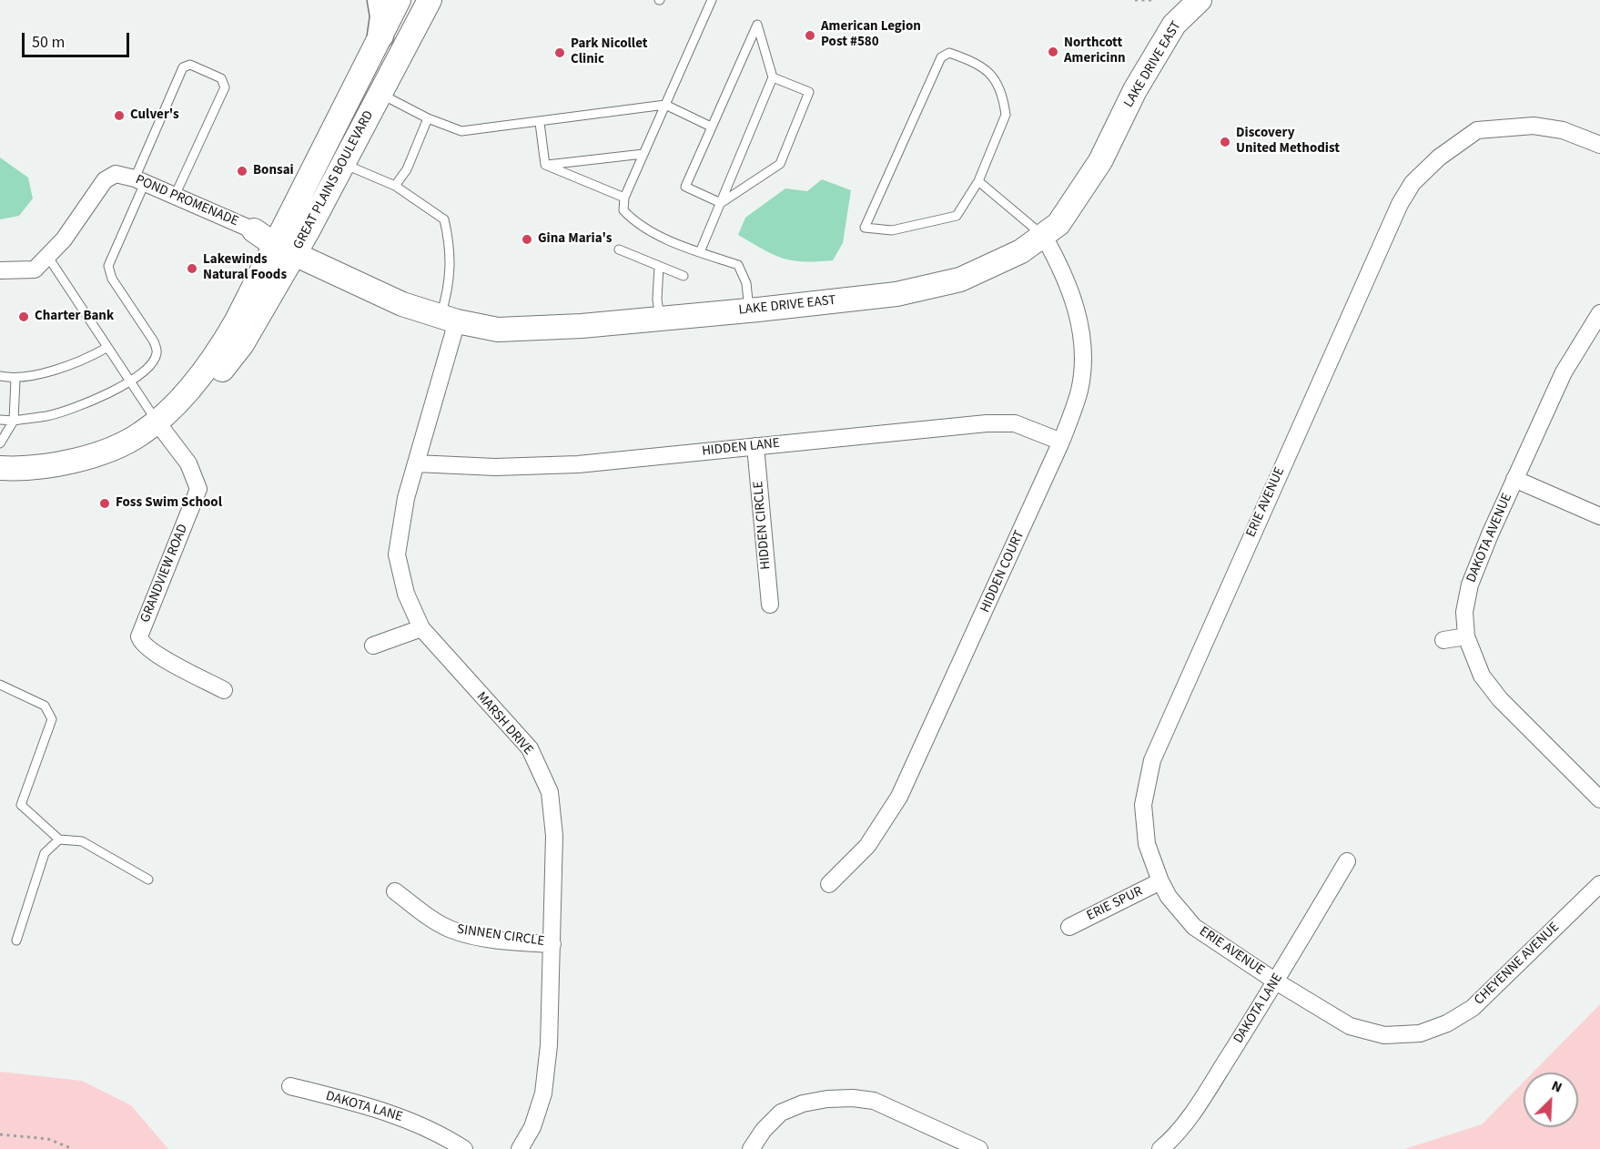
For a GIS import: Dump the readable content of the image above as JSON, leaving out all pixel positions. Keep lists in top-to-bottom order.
{
  "streets": {
    "street": [
      "LAKE DRIVE EAST",
      "GREAT PLAINS BOULEVARD",
      "POND PROMENADE",
      "HIDDEN LANE",
      "ERIE AVENUE",
      "HIDDEN CIRCLE",
      "DAKOTA AVENUE",
      "HIDDEN COURT",
      "GRANDVIEW ROAD",
      "MARSH DRIVE",
      "ERIE SPUR",
      "SINNEN CIRCLE",
      "CHEYENNE AVENUE",
      "DAKOTA LANE"
    ]
  },
  "crossings": [
    ["LAKE DRIVE EAST", "GREAT PLAINS BOULEVARD"],
    ["LAKE DRIVE EAST", "POND PROMENADE"],
    ["LAKE DRIVE EAST", "HIDDEN COURT"],
    ["LAKE DRIVE EAST", "MARSH DRIVE"],
    ["GREAT PLAINS BOULEVARD", "GRANDVIEW ROAD"],
    ["HIDDEN LANE", "HIDDEN CIRCLE"],
    ["HIDDEN LANE", "HIDDEN COURT"],
    ["HIDDEN LANE", "MARSH DRIVE"],
    ["ERIE AVENUE", "ERIE SPUR"],
    ["ERIE AVENUE", "CHEYENNE AVENUE"],
    ["ERIE AVENUE", "DAKOTA LANE"],
    ["MARSH DRIVE", "SINNEN CIRCLE"],
    ["CHEYENNE AVENUE", "DAKOTA LANE"]
  ],
  "places": [
    "American Legion Post #580",
    "Northcott Americinn",
    "Park Nicollet Clinic",
    "Culver's",
    "Discovery United Methodist",
    "Bonsai",
    "Gina Maria's",
    "Lakewinds Natural Foods",
    "Charter Bank",
    "Foss Swim School"
  ],
  "scale_bar": "50 m",
  "north": "top right"
}
